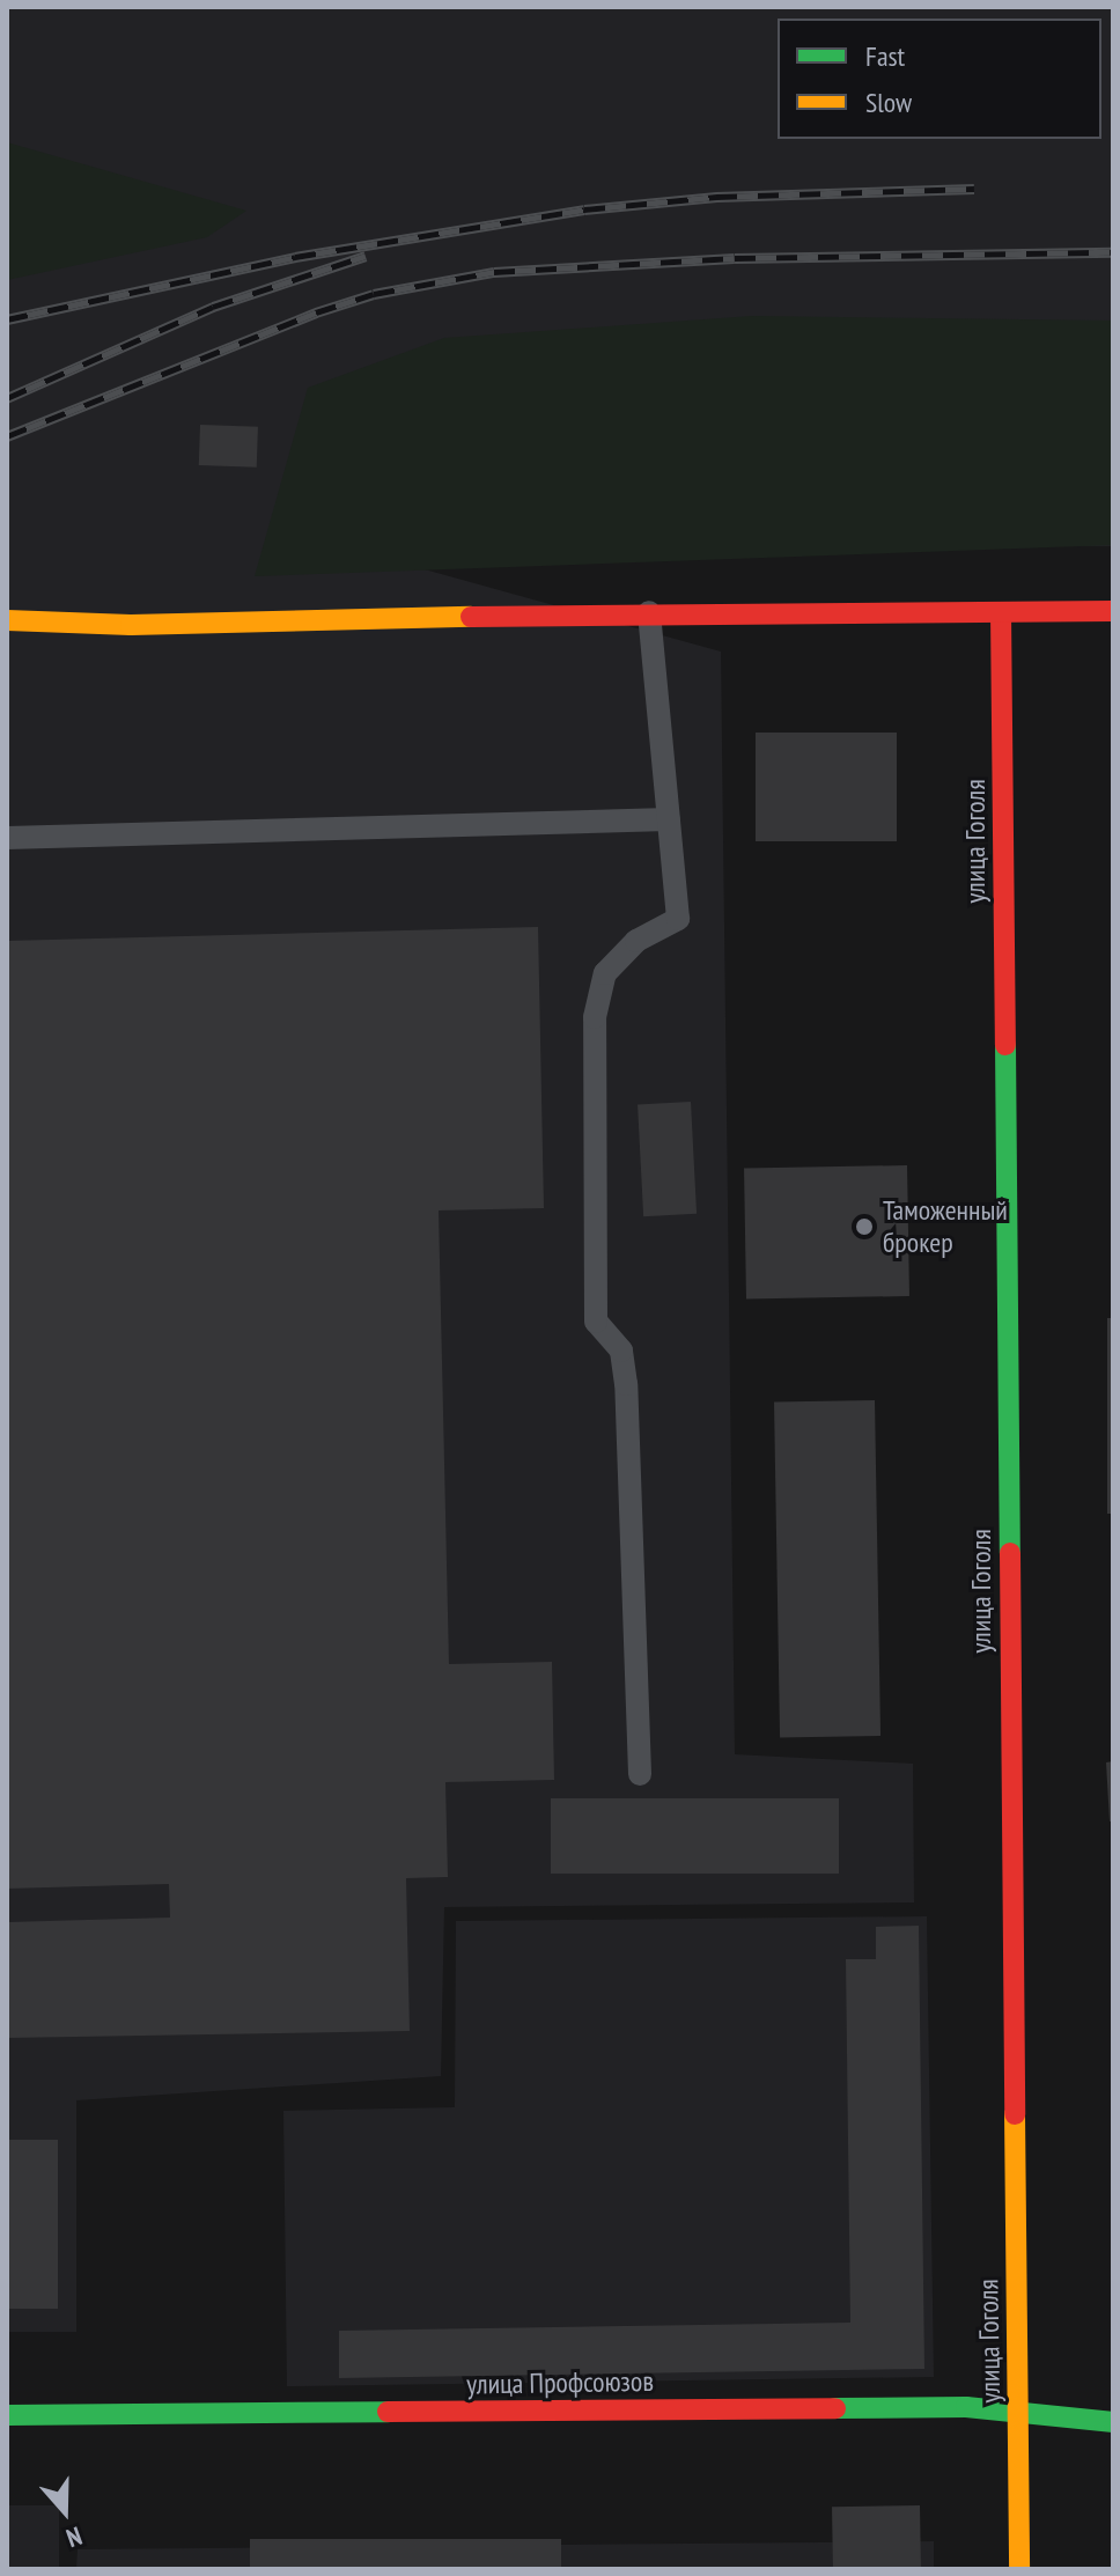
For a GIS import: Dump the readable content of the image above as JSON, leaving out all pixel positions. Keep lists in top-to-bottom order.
{
  "streets": {
    "street": ["улица Гоголя", "улица Профсоюзов"]
  },
  "crossings": [
    ["улица Гоголя", "улица Профсоюзов"]
  ],
  "places": ["Таможенный брокер"],
  "legend": ["Fast", "Slow"],
  "north": "bottom"
}
